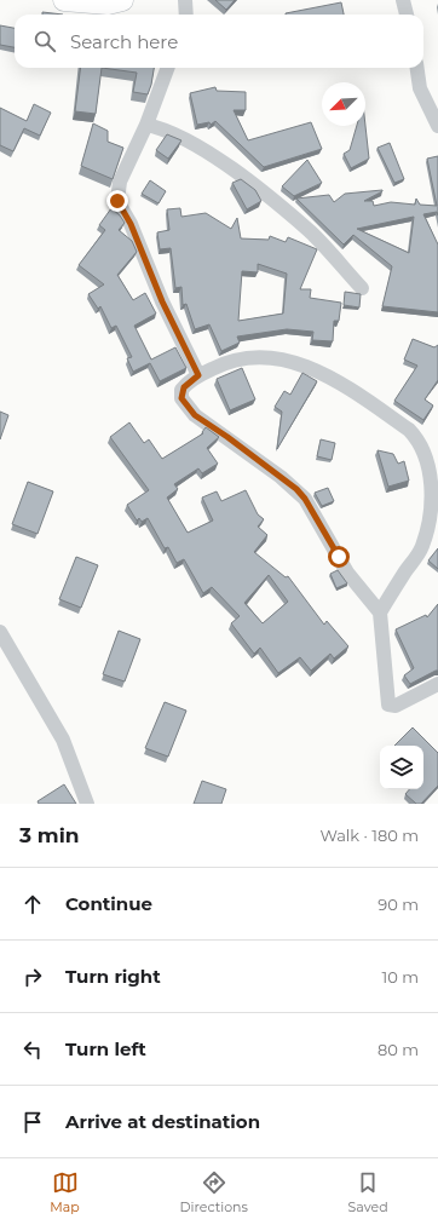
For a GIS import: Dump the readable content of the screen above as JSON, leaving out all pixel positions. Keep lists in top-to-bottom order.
{
  "north": "bottom left",
  "page": {
    "search": "Search here",
    "heading": ["3 min", "Walk · 180 m"],
    "list": [
      ["Continue", "90 m"],
      ["Turn right", "10 m"],
      ["Turn left", "80 m"],
      "Arrive at destination"
    ],
    "nav": ["Map", "Directions", "Saved"]
  }
}
